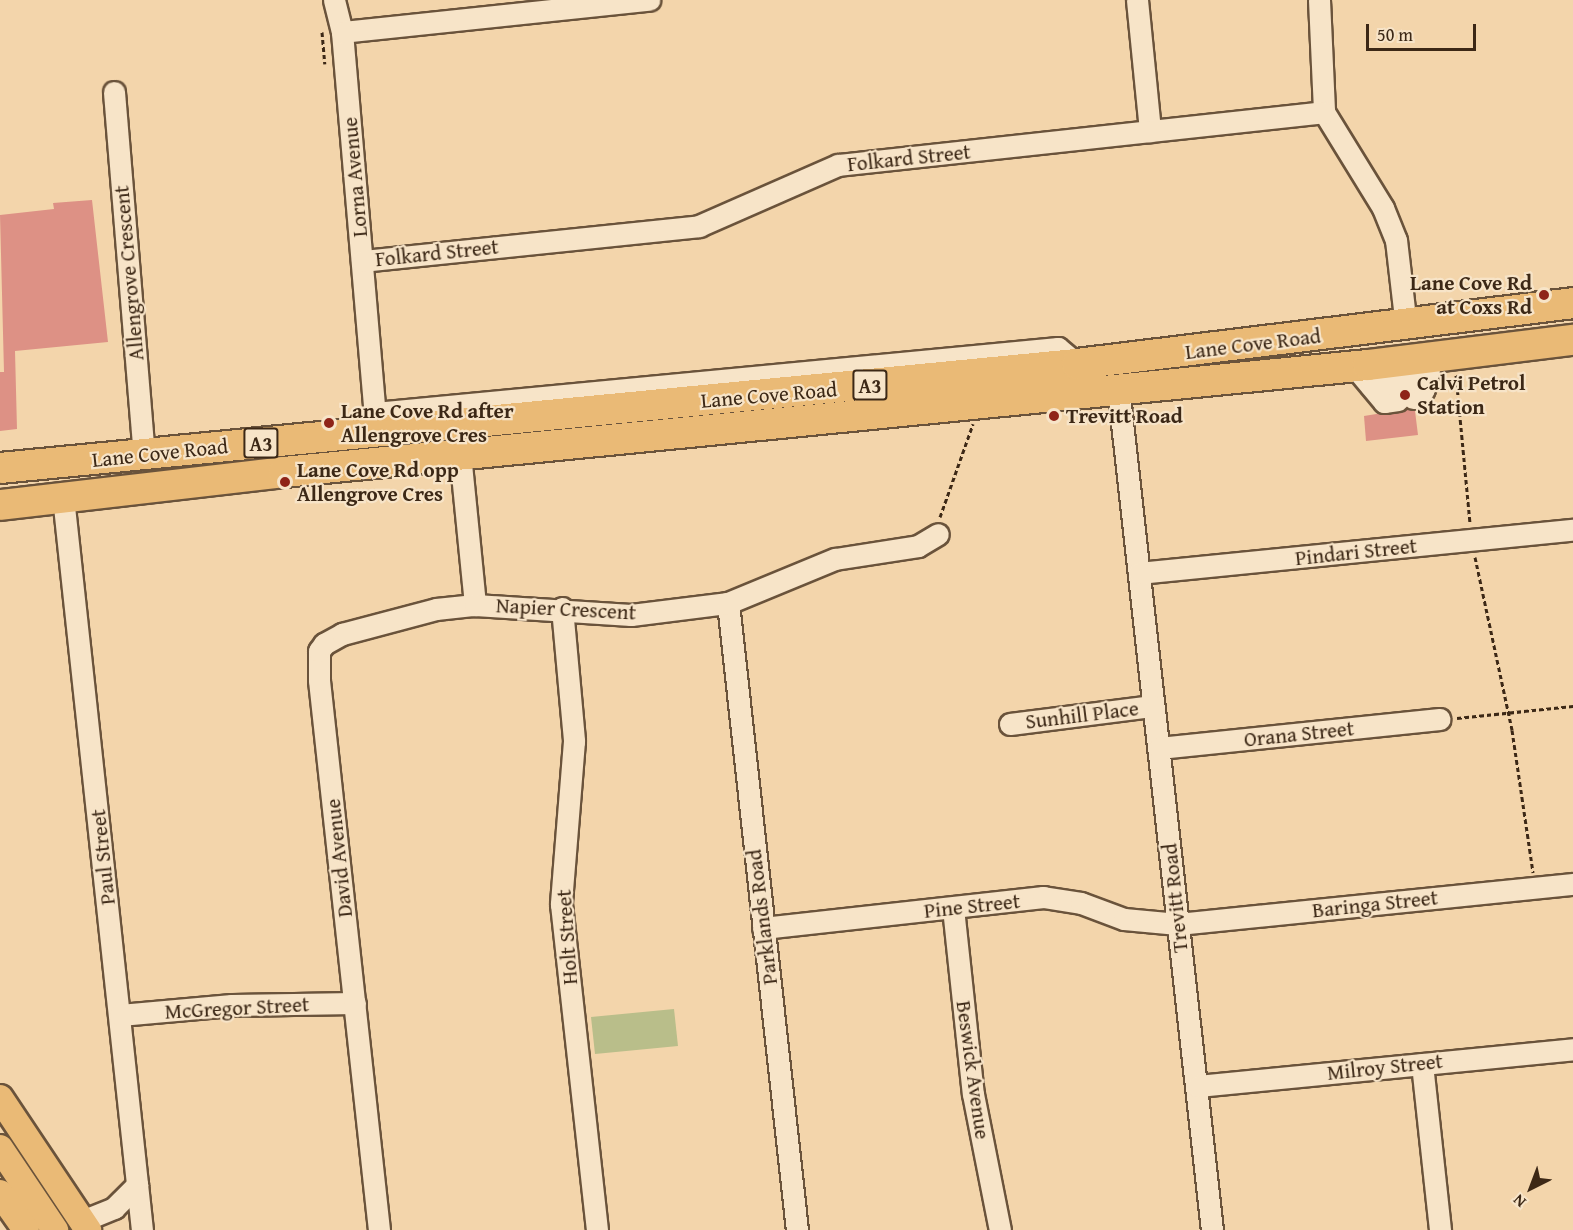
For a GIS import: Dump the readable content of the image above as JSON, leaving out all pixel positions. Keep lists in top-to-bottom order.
{
  "streets": {
    "highway": ["Lane Cove Road", "A3"],
    "street": [
      "Folkard Street",
      "Lorna Avenue",
      "Allengrove Crescent",
      "Pindari Street",
      "Napier Crescent",
      "Sunhill Place",
      "Orana Street",
      "Paul Street",
      "David Avenue",
      "Trevitt Road",
      "Baringa Street",
      "Pine Street",
      "Parklands Road",
      "Holt Street",
      "McGregor Street",
      "Milroy Street",
      "Beswick Avenue"
    ]
  },
  "crossings": [
    ["Folkard Street", "Lorna Avenue"],
    ["Lorna Avenue", "Lane Cove Road"],
    ["Allengrove Crescent", "Lane Cove Road"],
    ["Lane Cove Road", "Napier Crescent"],
    ["Lane Cove Road", "Paul Street"],
    ["Lane Cove Road", "Trevitt Road"],
    ["Pindari Street", "Trevitt Road"],
    ["Napier Crescent", "David Avenue"],
    ["Napier Crescent", "Parklands Road"],
    ["Napier Crescent", "Holt Street"],
    ["Sunhill Place", "Trevitt Road"],
    ["Orana Street", "Trevitt Road"],
    ["Paul Street", "McGregor Street"],
    ["David Avenue", "McGregor Street"],
    ["Trevitt Road", "Baringa Street"],
    ["Trevitt Road", "Pine Street"],
    ["Trevitt Road", "Milroy Street"],
    ["Baringa Street", "Pine Street"],
    ["Pine Street", "Parklands Road"],
    ["Pine Street", "Beswick Avenue"]
  ],
  "places": [
    "Lane Cove Rd at Coxs Rd",
    "Calvi Petrol Station",
    "Trevitt Road",
    "Lane Cove Rd after Allengrove Cres",
    "Lane Cove Rd opp Allengrove Cres"
  ],
  "scale_bar": "50 m",
  "north": "bottom left"
}
